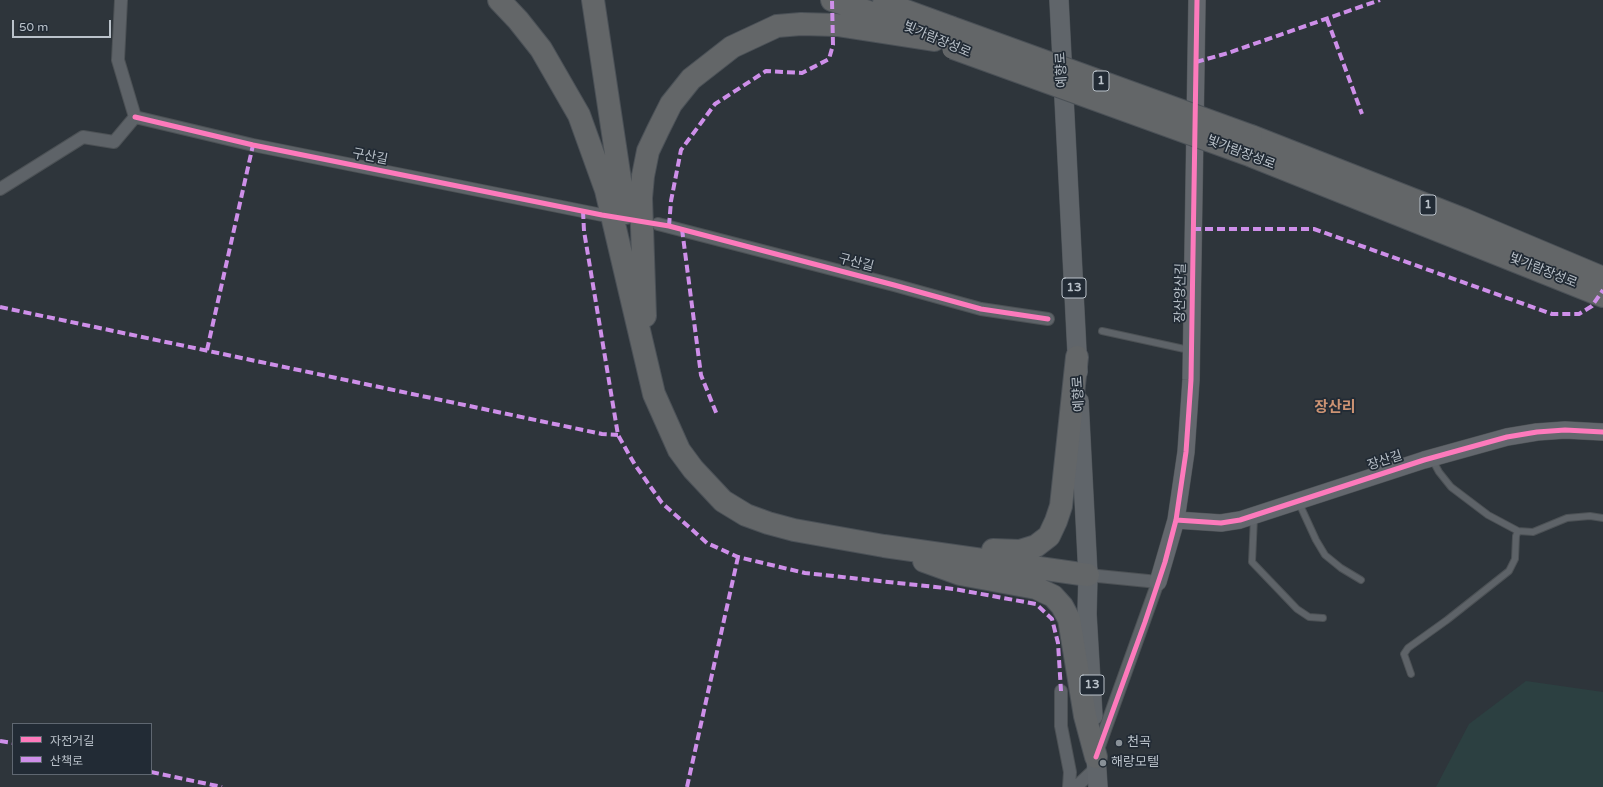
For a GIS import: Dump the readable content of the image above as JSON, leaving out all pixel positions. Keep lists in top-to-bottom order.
{
  "streets": {
    "highway": ["빛가람장성로", "1"],
    "main road": ["예향로", "13"],
    "street": ["구산길", "장산양산길", "장산길"]
  },
  "crossings": [
    ["장산양산길", "장산길"]
  ],
  "districts": ["장산리"],
  "places": ["천곡", "해랑모텔"],
  "legend": ["자전거길", "산책로"],
  "scale_bar": "50 m"
}
